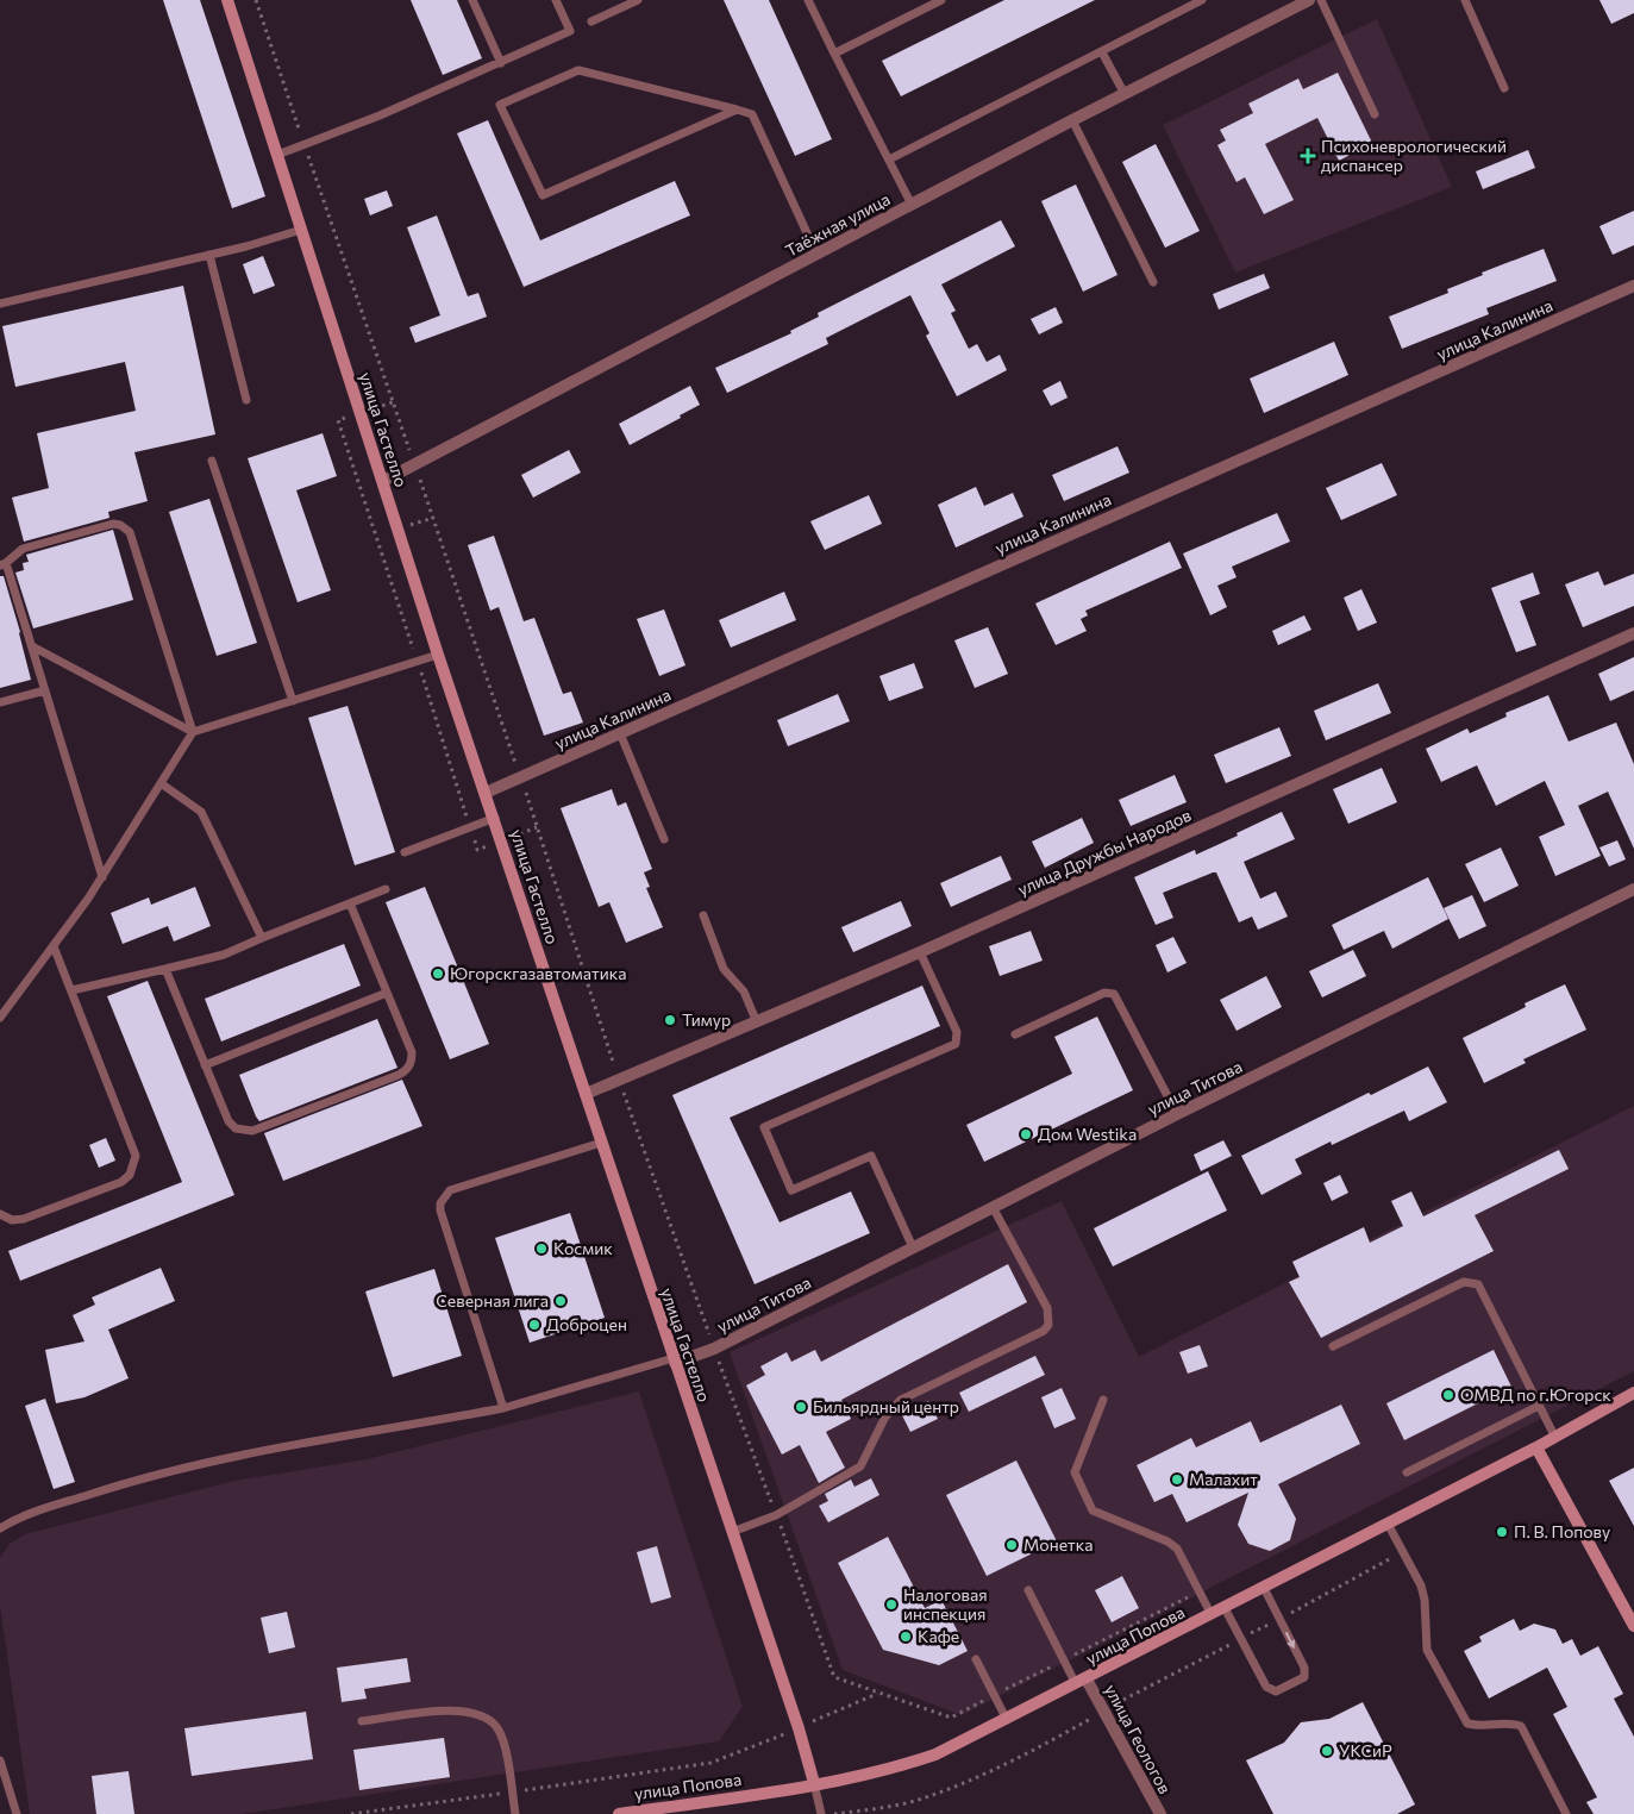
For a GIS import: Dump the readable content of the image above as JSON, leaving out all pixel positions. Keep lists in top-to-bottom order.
{
  "streets": {
    "street": [
      "Таёжная улица",
      "улица Калинина",
      "улица Гастелло",
      "улица Дружбы Народов",
      "улица Титова",
      "улица Попова",
      "улица Геологов"
    ]
  },
  "crossings": [
    ["Таёжная улица", "улица Гастелло"],
    ["улица Калинина", "улица Гастелло"],
    ["улица Гастелло", "улица Дружбы Народов"],
    ["улица Гастелло", "улица Титова"],
    ["улица Гастелло", "улица Попова"],
    ["улица Попова", "улица Геологов"]
  ],
  "places": {
    "health": ["Психоневрологический диспансер"],
    "other": [
      "Югорскгазавтоматика",
      "Тимур",
      "Дом Westika",
      "Космик",
      "Северная лига",
      "Доброцен",
      "ОМВД по г.Югорск",
      "Бильярдный центр",
      "Малахит",
      "П. В. Попову",
      "Монетка",
      "Налоговая инспекция",
      "Кафе",
      "УКСиР"
    ]
  }
}
